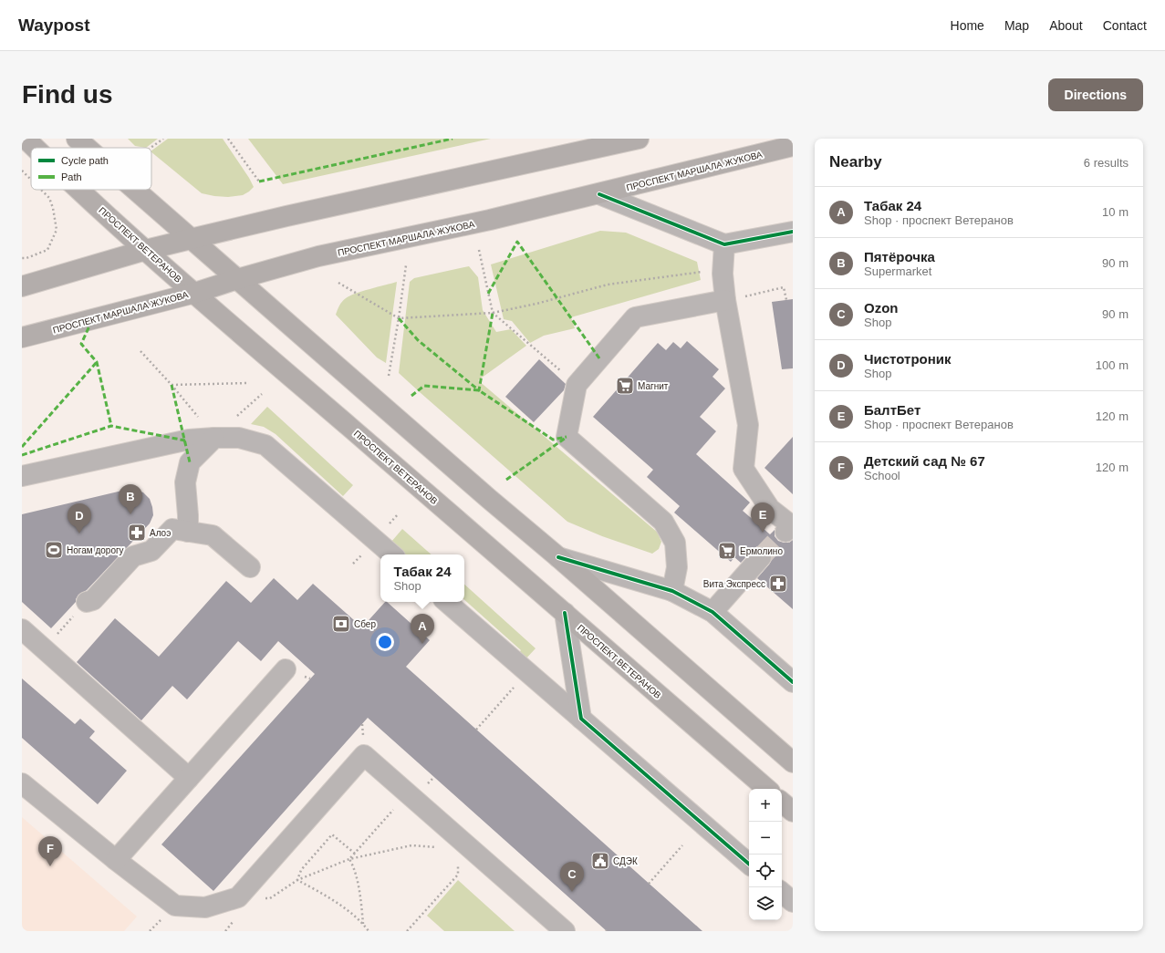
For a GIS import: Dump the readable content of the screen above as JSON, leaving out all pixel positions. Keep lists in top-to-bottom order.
{
  "streets": {
    "main road": ["ПРОСПЕКТ МАРШАЛА ЖУКОВА", "ПРОСПЕКТ ВЕТЕРАНОВ"]
  },
  "crossings": [
    ["ПРОСПЕКТ МАРШАЛА ЖУКОВА", "ПРОСПЕКТ ВЕТЕРАНОВ"]
  ],
  "places": {
    "supermarket": ["Магнит", "Ермолино"],
    "pharmacy": ["Алоэ", "Вита Экспресс"],
    "sports": ["Ногам дорогу"],
    "bank": ["Сбер"],
    "public building": ["СДЭК"]
  },
  "legend": ["Cycle path", "Path"],
  "page": {
    "header": "Waypost",
    "nav": [
      "Home",
      "Map",
      "About",
      "Contact"
    ],
    "buttons": "Directions",
    "title": "Find us",
    "heading": ["Nearby", "6 results"],
    "list": [
      {
        "mark": "A",
        "name": "Табак 24",
        "note": "Shop · проспект Ветеранов",
        "value": "10 m"
      },
      {
        "mark": "B",
        "name": "Пятёрочка",
        "note": "Supermarket",
        "value": "90 m"
      },
      {
        "mark": "C",
        "name": "Ozon",
        "note": "Shop",
        "value": "90 m"
      },
      {
        "mark": "D",
        "name": "Чистотроник",
        "note": "Shop",
        "value": "100 m"
      },
      {
        "mark": "E",
        "name": "БалтБет",
        "note": "Shop · проспект Ветеранов",
        "value": "120 m"
      },
      {
        "mark": "F",
        "name": "Детский сад № 67",
        "note": "School",
        "value": "120 m"
      }
    ],
    "pins": [
      "B",
      "E",
      "D",
      "A",
      "F",
      "C"
    ],
    "popup": ["Табак 24", "Shop"],
    "map_buttons": ["+", "−"]
  }
}
